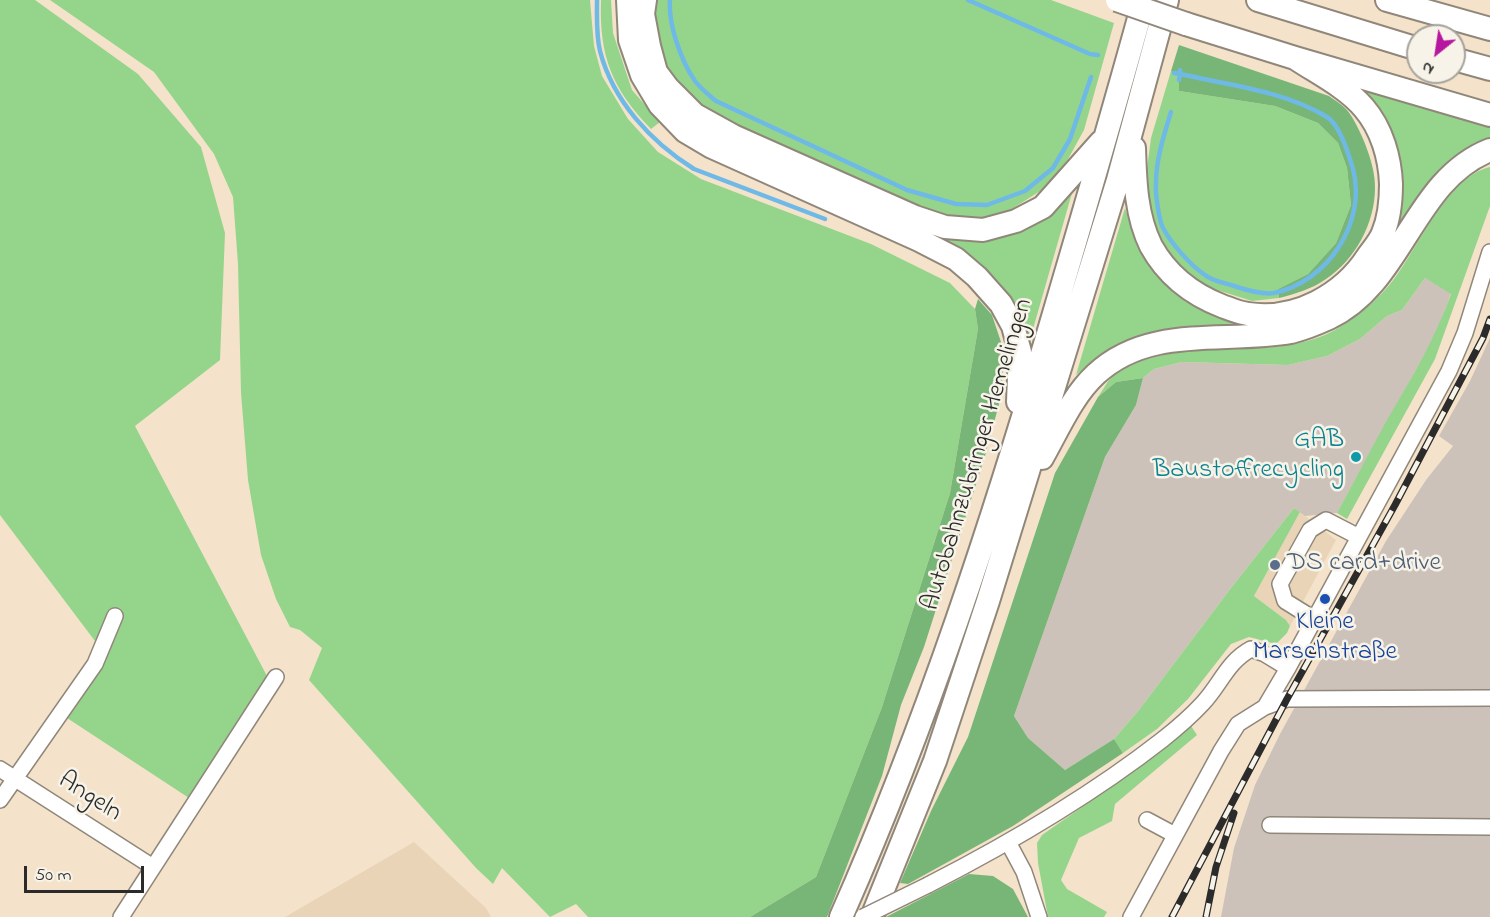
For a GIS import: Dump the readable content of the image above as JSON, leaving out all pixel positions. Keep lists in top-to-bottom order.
{
  "streets": {
    "highway": ["Autobahnzubringer Hemelingen"],
    "street": ["Angeln"]
  },
  "places": ["GAB Baustoffrecycling", "DS card+drive", "Kleine Marschstraße"],
  "scale_bar": "50 m",
  "north": "bottom left"
}
